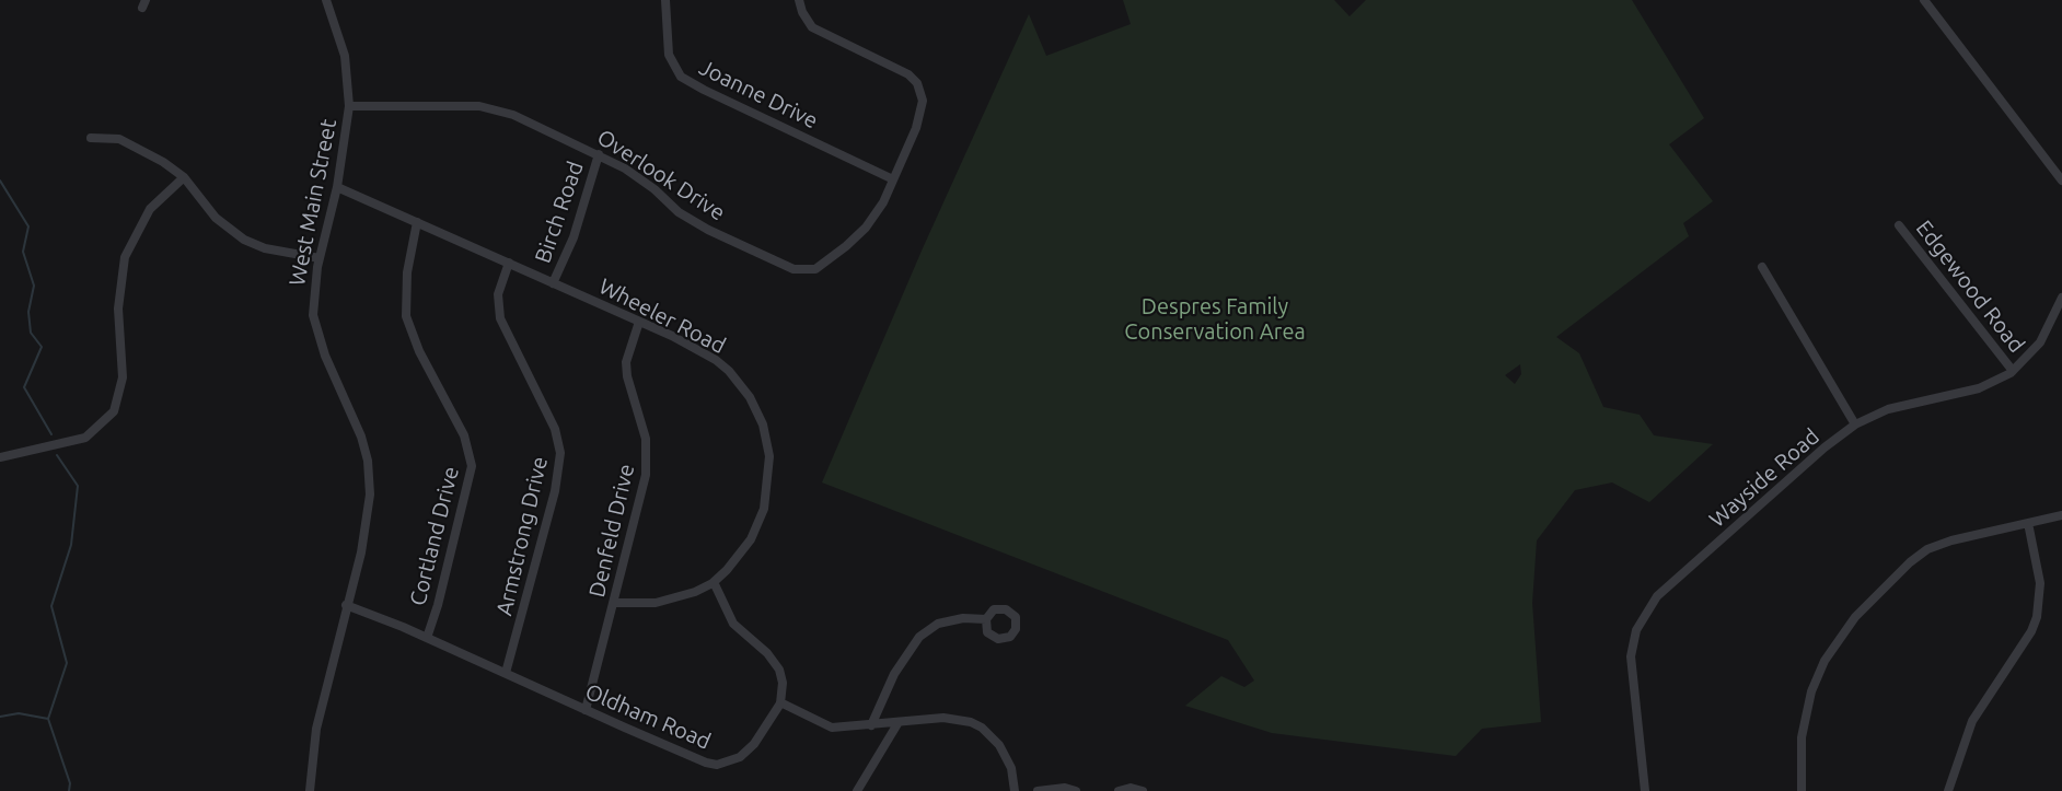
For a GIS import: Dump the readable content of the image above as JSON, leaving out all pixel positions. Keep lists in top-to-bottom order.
{
  "streets": {
    "street": [
      "Joanne Drive",
      "Overlook Drive",
      "West Main Street",
      "Birch Road",
      "Edgewood Road",
      "Wheeler Road",
      "Wayside Road",
      "Denfeld Drive",
      "Cortland Drive",
      "Armstrong Drive",
      "Oldham Road"
    ]
  },
  "crossings": [
    ["Joanne Drive", "Overlook Drive"],
    ["Overlook Drive", "West Main Street"],
    ["Overlook Drive", "Birch Road"],
    ["West Main Street", "Wheeler Road"],
    ["West Main Street", "Oldham Road"],
    ["Birch Road", "Wheeler Road"],
    ["Edgewood Road", "Wayside Road"],
    ["Wheeler Road", "Denfeld Drive"],
    ["Wheeler Road", "Cortland Drive"],
    ["Wheeler Road", "Armstrong Drive"],
    ["Denfeld Drive", "Oldham Road"],
    ["Cortland Drive", "Oldham Road"],
    ["Armstrong Drive", "Oldham Road"]
  ],
  "parks": ["Despres Family Conservation Area"]
}
